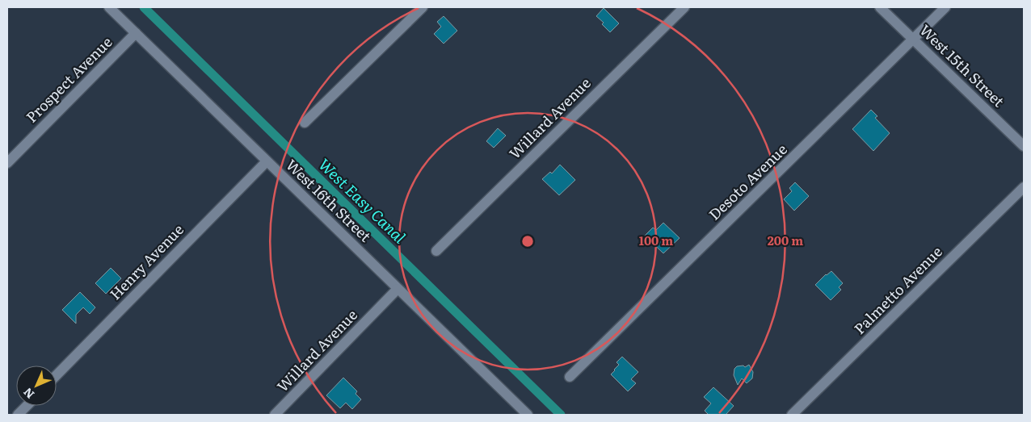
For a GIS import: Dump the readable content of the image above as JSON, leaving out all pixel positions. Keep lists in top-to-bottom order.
{
  "streets": {
    "street": [
      "West 15th Street",
      "Prospect Avenue",
      "Willard Avenue",
      "Desoto Avenue",
      "West 16th Street",
      "Henry Avenue",
      "Palmetto Avenue"
    ]
  },
  "crossings": [
    ["West 15th Street", "Desoto Avenue"],
    ["Prospect Avenue", "West 16th Street"],
    ["Willard Avenue", "West 16th Street"],
    ["West 16th Street", "Henry Avenue"]
  ],
  "water": ["West Easy Canal"],
  "north": "bottom left",
  "rings": ["100 m", "200 m"]
}
